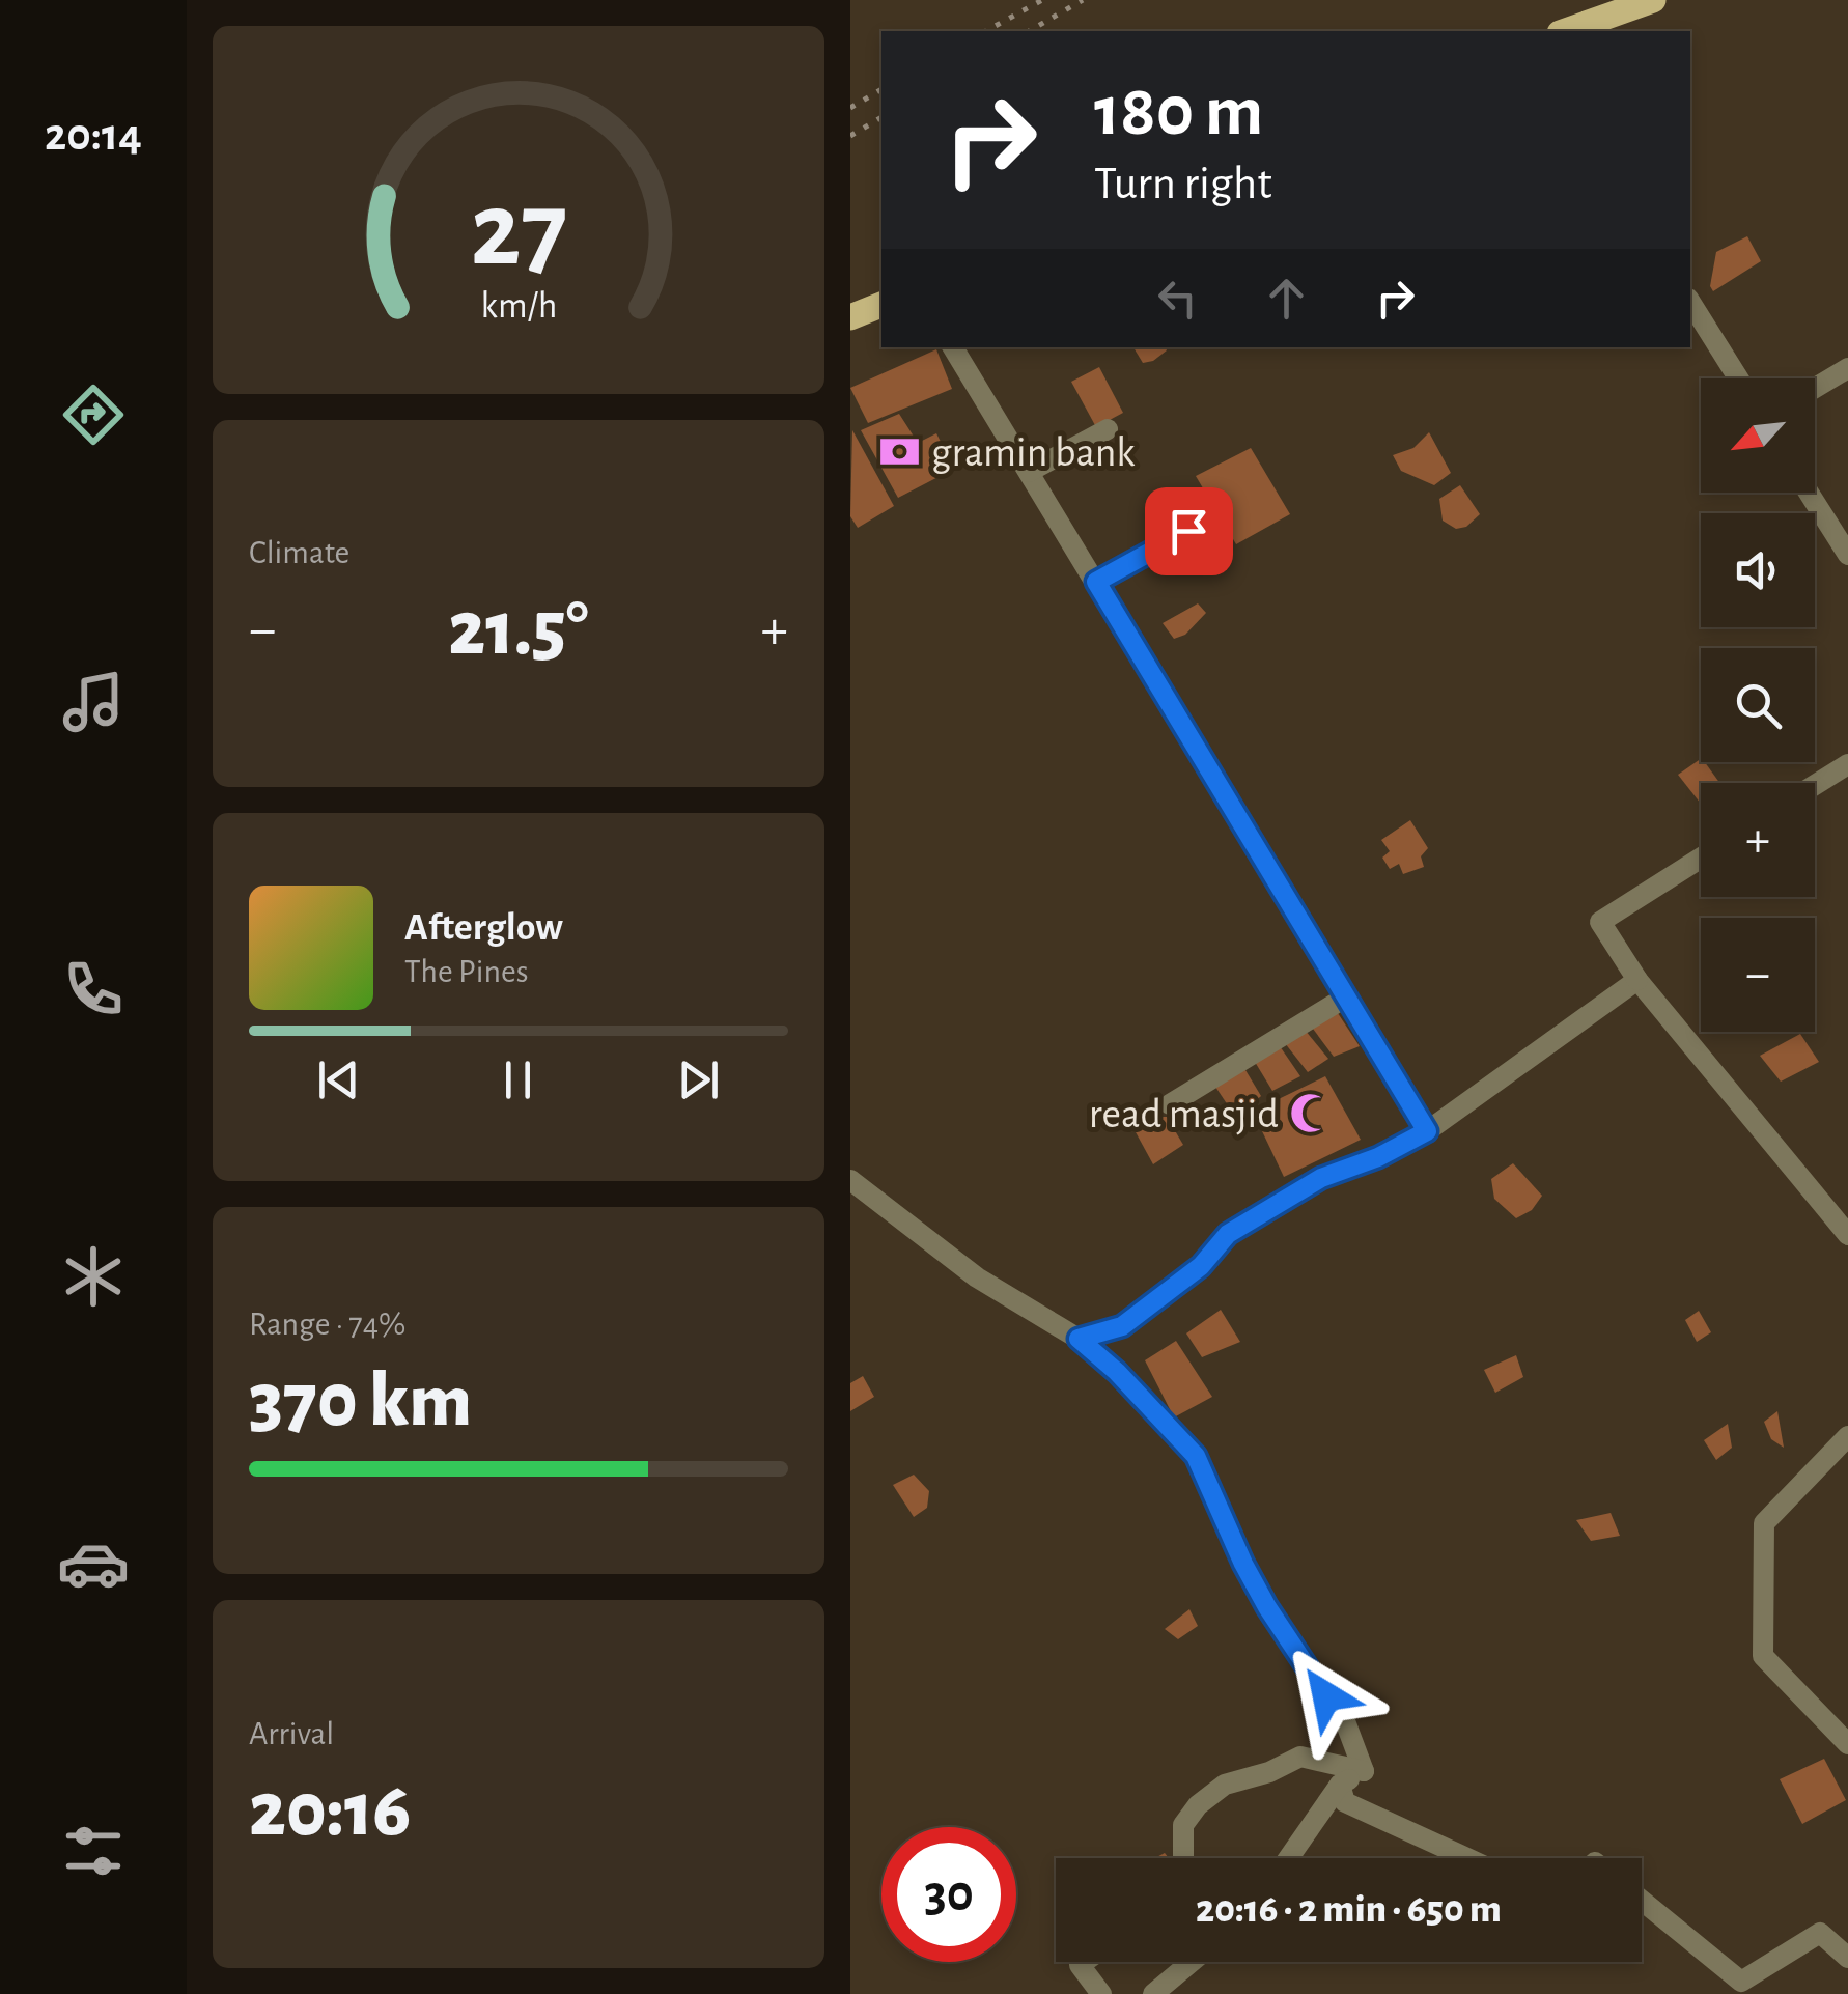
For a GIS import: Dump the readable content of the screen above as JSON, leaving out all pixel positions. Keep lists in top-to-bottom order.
{
  "places": {
    "bank": ["gramin bank"],
    "mosque": ["read masjid"]
  },
  "north": "bottom left",
  "page": {
    "tabs": "20:14",
    "turn": ["180 m", "Turn right"],
    "map_buttons": ["+", "−"],
    "tile": [
      "Climate",
      ["Range · 74%", "370 km"],
      ["Arrival", "20:16"]
    ],
    "heat": ["−", "21.5°", "+"],
    "song": ["Afterglow", "The Pines"],
    "limit": "30",
    "trip": "20:16 · 2 min · 650 m",
    "gauge": ["27", "km/h"]
  }
}
